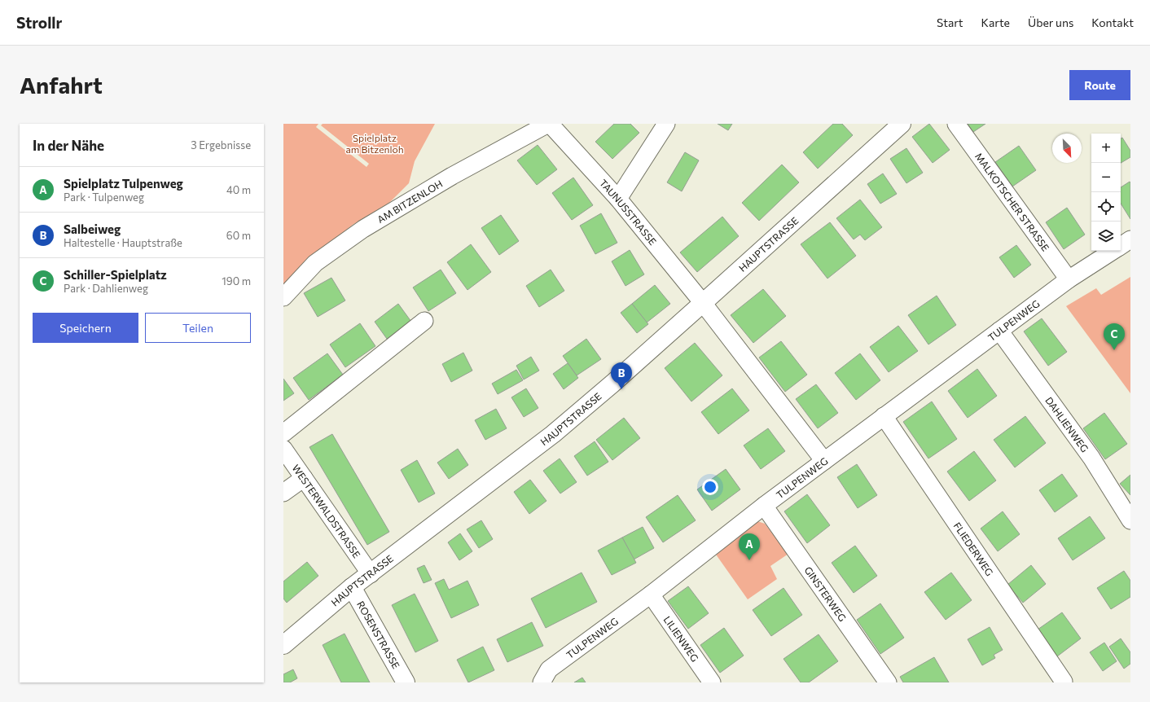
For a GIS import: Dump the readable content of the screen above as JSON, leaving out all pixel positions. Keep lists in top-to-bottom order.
{
  "streets": {
    "street": [
      "AM BITZENLOH",
      "MALKOTSCHER STRASSE",
      "TAUNUSSTRASSE",
      "HAUPTSTRASSE",
      "TULPENWEG",
      "DAHLIENWEG",
      "WESTERWALDSTRASSE",
      "FLIEDERWEG",
      "GINSTERWEG",
      "ROSENSTRASSE",
      "LILIENWEG"
    ]
  },
  "crossings": [
    ["AM BITZENLOH", "TAUNUSSTRASSE"],
    ["MALKOTSCHER STRASSE", "TULPENWEG"],
    ["TAUNUSSTRASSE", "HAUPTSTRASSE"],
    ["TAUNUSSTRASSE", "TULPENWEG"],
    ["HAUPTSTRASSE", "WESTERWALDSTRASSE"],
    ["HAUPTSTRASSE", "ROSENSTRASSE"],
    ["TULPENWEG", "DAHLIENWEG"],
    ["TULPENWEG", "FLIEDERWEG"],
    ["TULPENWEG", "GINSTERWEG"],
    ["TULPENWEG", "LILIENWEG"]
  ],
  "parks": ["Spielplatz am Bitzenloh"],
  "north": "bottom right",
  "page": {
    "header": "Strollr",
    "nav": [
      "Start",
      "Karte",
      "Über uns",
      "Kontakt"
    ],
    "buttons": [
      "Route",
      ["Speichern", "Teilen"]
    ],
    "title": "Anfahrt",
    "heading": ["In der Nähe", "3 Ergebnisse"],
    "map_buttons": ["+", "−"],
    "list": [
      {
        "mark": "A",
        "name": "Spielplatz Tulpenweg",
        "note": "Park · Tulpenweg",
        "value": "40 m"
      },
      {
        "mark": "B",
        "name": "Salbeiweg",
        "note": "Haltestelle · Hauptstraße",
        "value": "60 m"
      },
      {
        "mark": "C",
        "name": "Schiller-Spielplatz",
        "note": "Park · Dahlienweg",
        "value": "190 m"
      }
    ],
    "pins": ["C", "B", "A"]
  }
}
